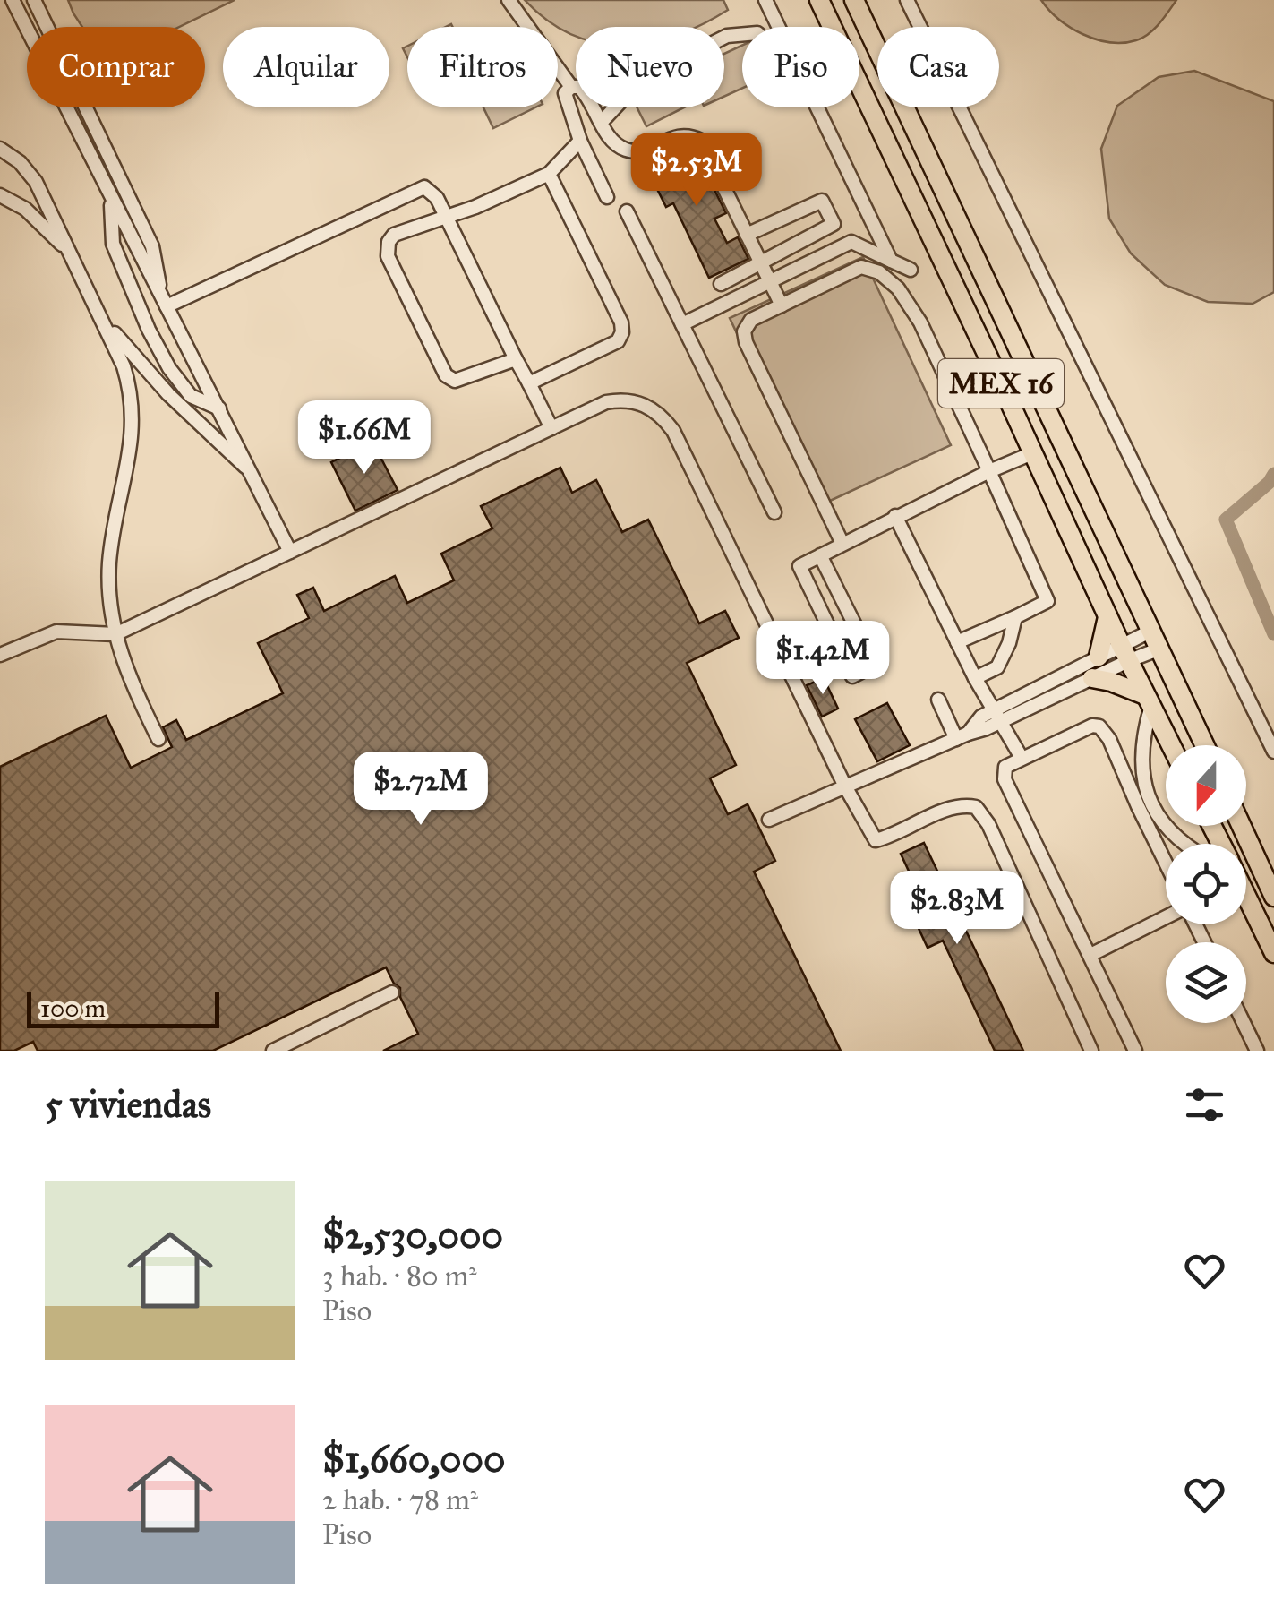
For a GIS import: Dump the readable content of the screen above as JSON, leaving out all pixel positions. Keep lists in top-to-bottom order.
{
  "streets": {
    "highway": ["MEX 16"]
  },
  "scale_bar": "100 m",
  "north": "bottom",
  "page": {
    "chip": [
      "Comprar",
      "Alquilar",
      "Filtros",
      "Nuevo",
      "Piso",
      "Casa"
    ],
    "price": [
      "$2.53M",
      "$1.66M",
      "$1.42M",
      "$2.72M",
      "$2.83M"
    ],
    "scale": "100 m",
    "heading": "5 viviendas",
    "list": [
      {
        "name": "$2,530,000",
        "note": "3 hab. · 80 m² · Piso"
      },
      {
        "name": "$1,660,000",
        "note": "2 hab. · 78 m² · Piso"
      }
    ]
  }
}
